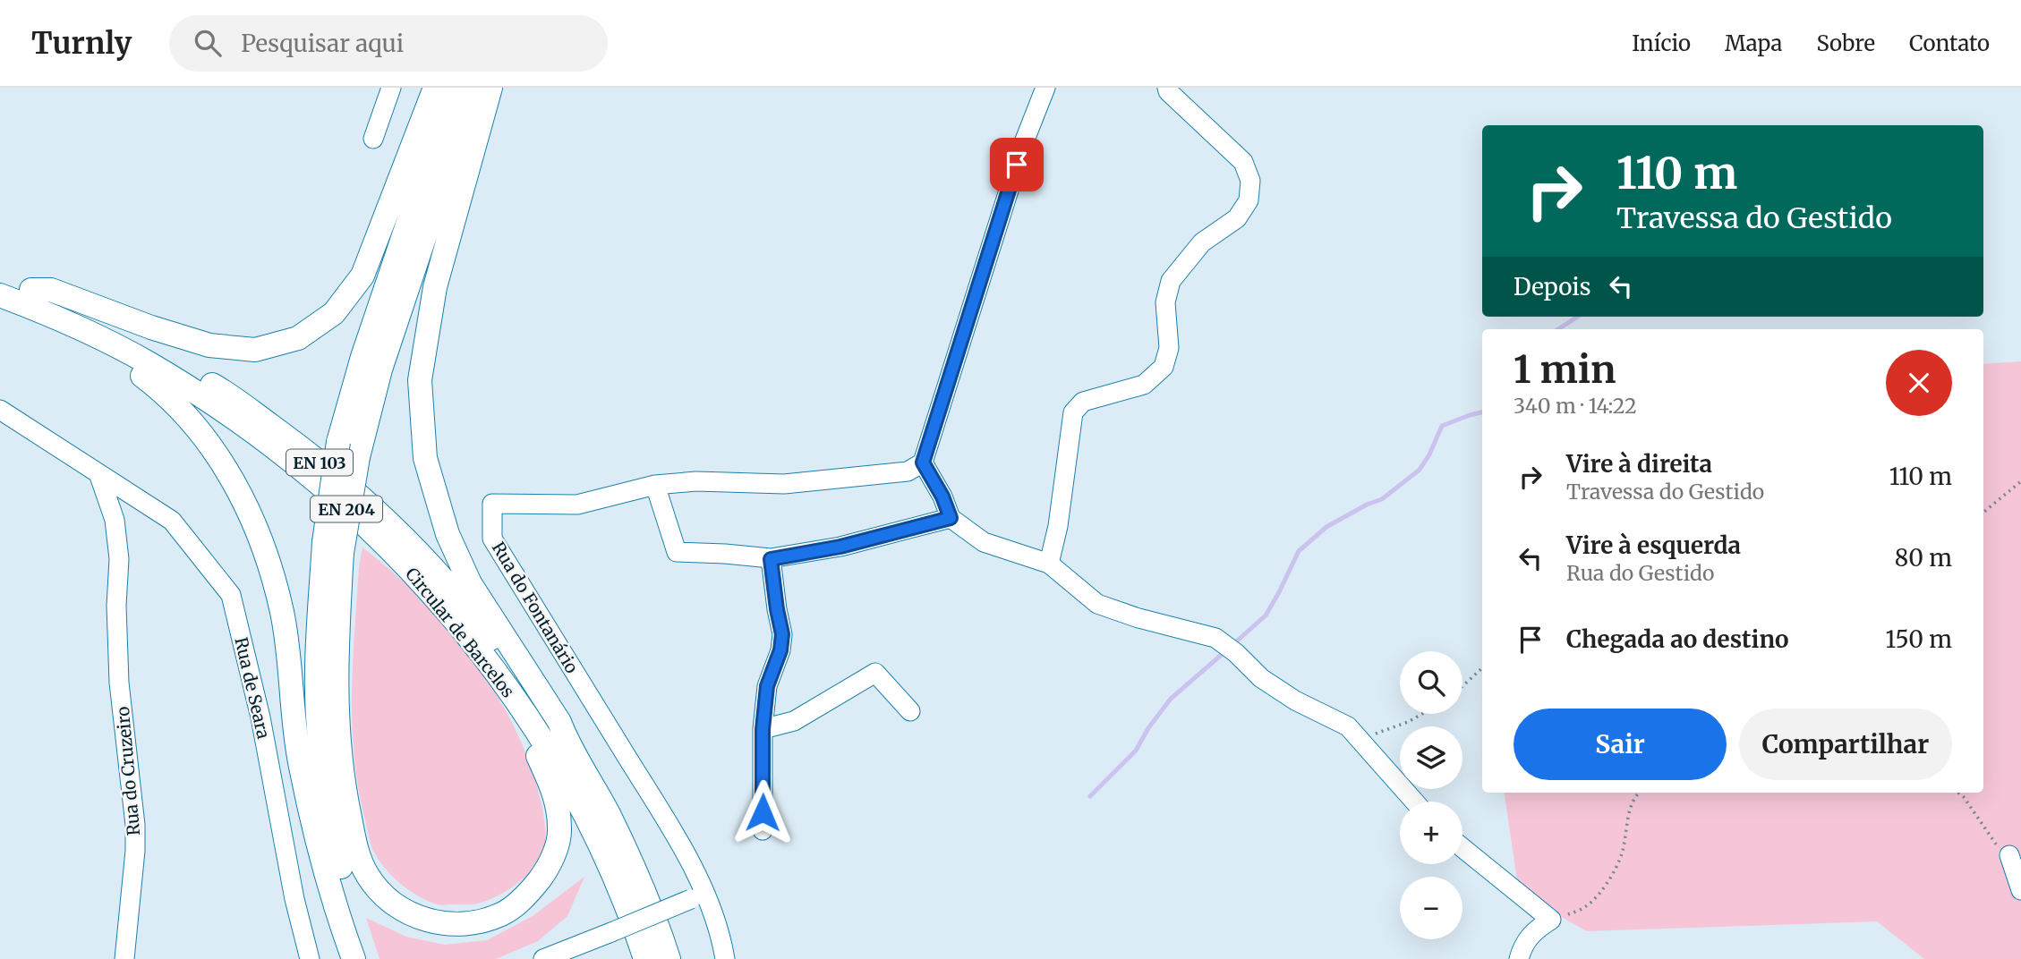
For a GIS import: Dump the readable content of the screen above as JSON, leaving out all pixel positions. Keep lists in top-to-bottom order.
{
  "streets": {
    "main road": ["EN 103", "EN 204", "Circular de Barcelos"],
    "street": ["Rua do Fontanário", "Rua de Seara", "Rua do Cruzeiro"]
  },
  "crossings": [
    ["Rua de Seara", "Rua do Cruzeiro"]
  ],
  "page": {
    "header": "Turnly",
    "search": "Pesquisar aqui",
    "nav": [
      "Início",
      "Mapa",
      "Sobre",
      "Contato"
    ],
    "turn": ["110 m", "Travessa do Gestido"],
    "then": "Depois",
    "heading": ["1 min", "340 m · 14:22"],
    "list": [
      {
        "name": "Vire à direita",
        "note": "Travessa do Gestido",
        "value": "110 m"
      },
      {
        "name": "Vire à esquerda",
        "note": "Rua do Gestido",
        "value": "80 m"
      },
      {
        "name": "Chegada ao destino",
        "value": "150 m"
      }
    ],
    "map_buttons": ["+", "−"],
    "buttons": ["Sair", "Compartilhar"]
  }
}
